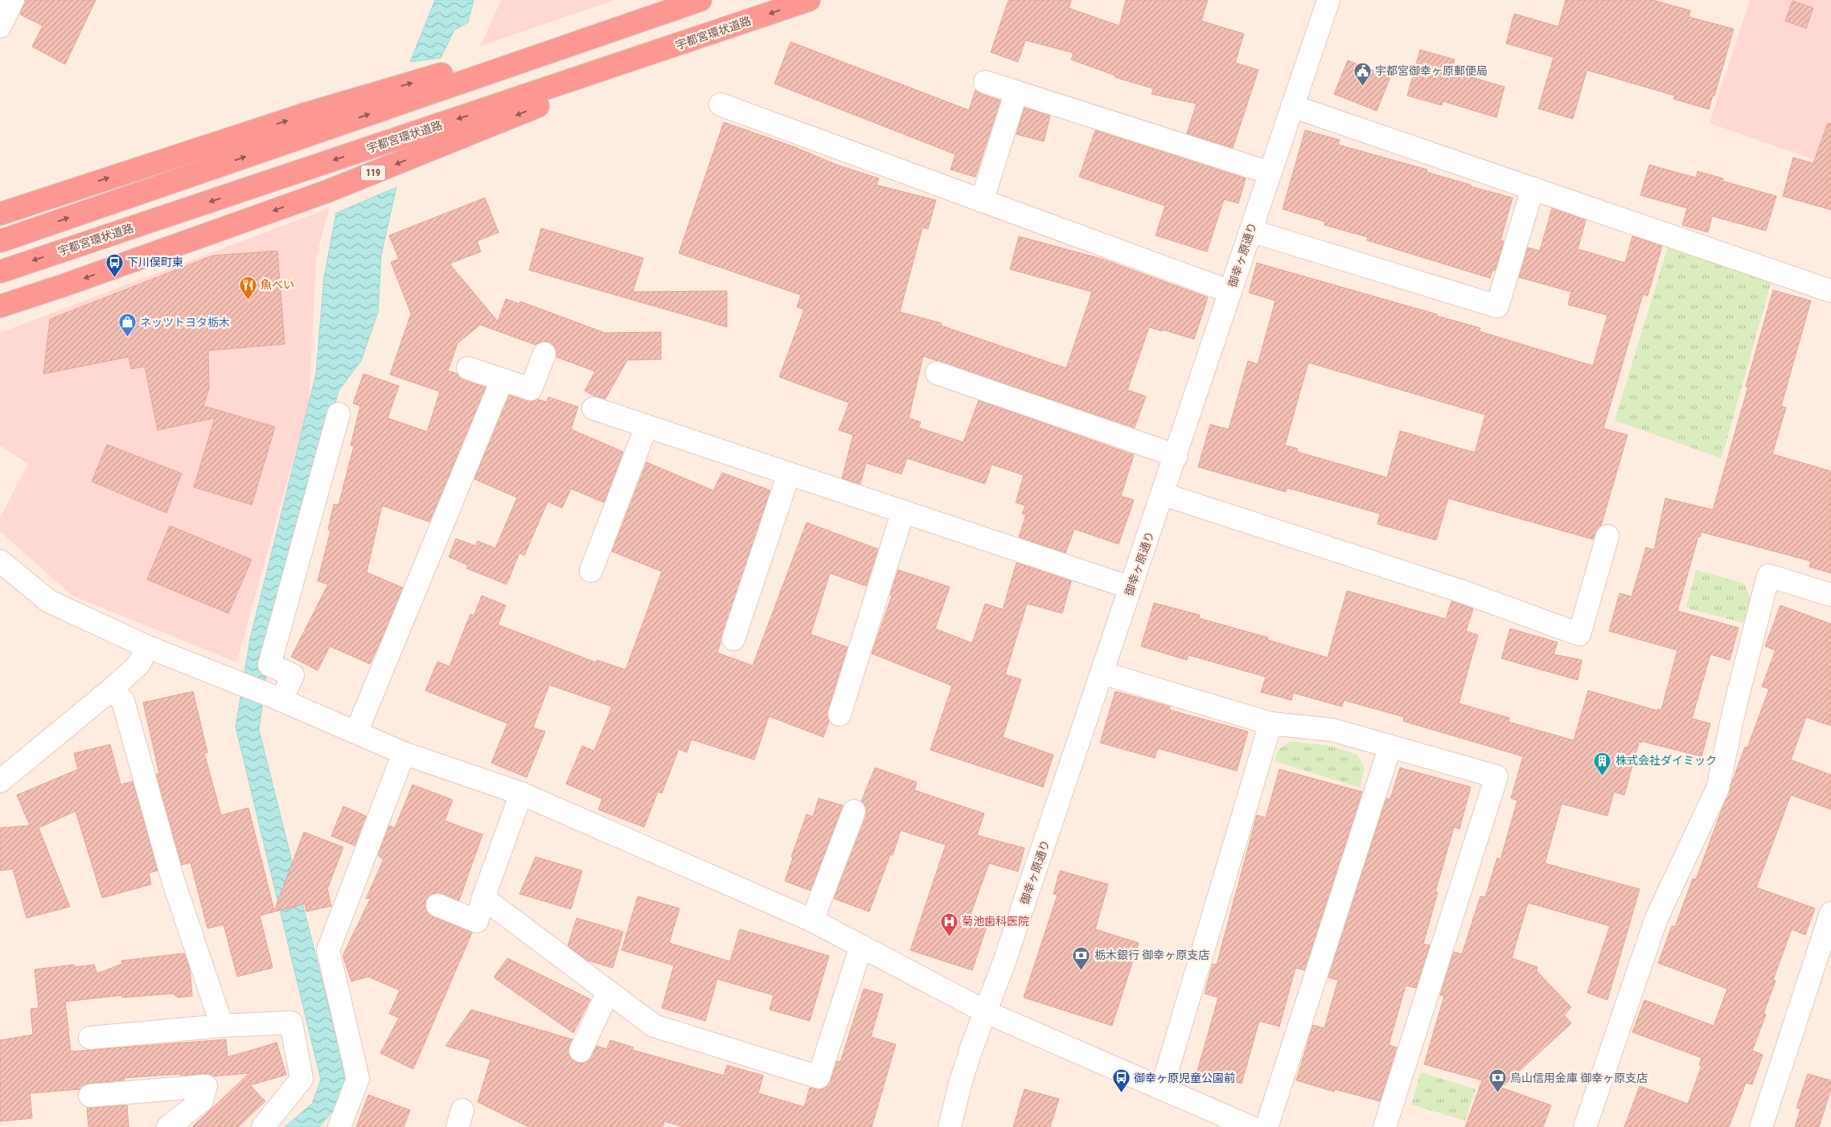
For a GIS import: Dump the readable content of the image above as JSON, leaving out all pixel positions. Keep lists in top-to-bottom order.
{
  "streets": {
    "highway": ["宇都宮環状道路", "119"],
    "street": ["御幸ヶ原通り"]
  },
  "crossings": [
    ["宇都宮環状道路", "119"]
  ],
  "places": {
    "public building": ["宇都宮御幸ヶ原郵便局"],
    "bus stop": ["下川俣町東", "御幸ヶ原児童公園前"],
    "restaurant": ["魚べい"],
    "shop": ["ネッツトヨタ栃木"],
    "building": ["株式会社ダイミック"],
    "hospital": ["菊池歯科医院"],
    "bank": ["栃木銀行 御幸ヶ原支店", "烏山信用金庫 御幸ヶ原支店"]
  }
}
